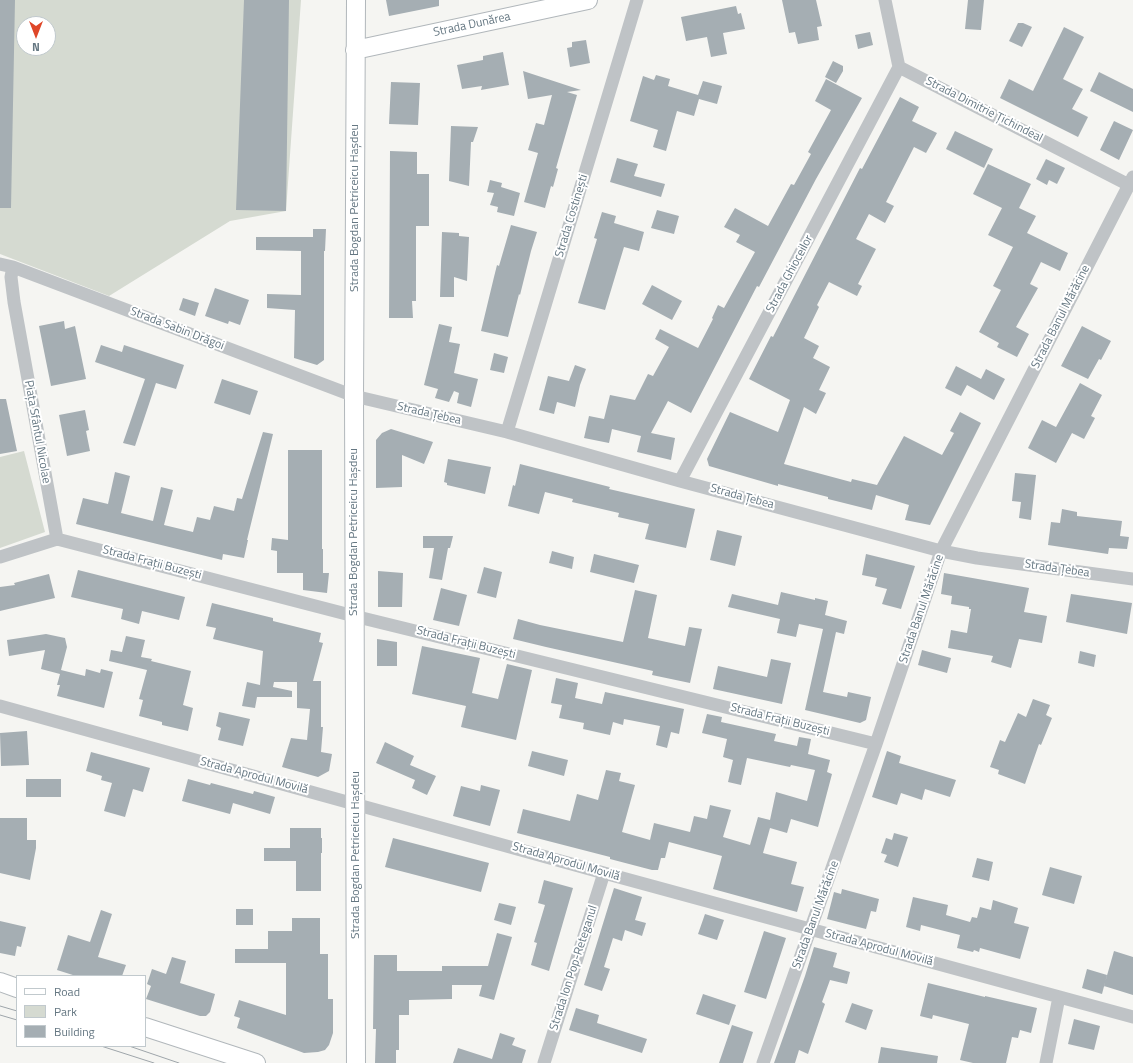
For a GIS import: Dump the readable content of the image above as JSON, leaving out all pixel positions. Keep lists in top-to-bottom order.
{
  "streets": {
    "street": [
      "Strada Dunărea",
      "Strada Dimitrie Țichindeal",
      "Strada Bogdan Petriceicu Hașdeu",
      "Strada Costinești",
      "Strada Ghioceilor",
      "Strada Banul Mărăcine",
      "Strada Sabin Drăgoi",
      "Strada Țebea",
      "Piața Sfântul Nicolae",
      "Strada Frații Buzești",
      "Strada Aprodul Movilă",
      "Strada Ion Pop-Reteganul"
    ]
  },
  "crossings": [
    ["Strada Dunărea", "Strada Bogdan Petriceicu Hașdeu"],
    ["Strada Dimitrie Țichindeal", "Strada Ghioceilor"],
    ["Strada Dimitrie Țichindeal", "Strada Banul Mărăcine"],
    ["Strada Bogdan Petriceicu Hașdeu", "Strada Sabin Drăgoi"],
    ["Strada Bogdan Petriceicu Hașdeu", "Strada Țebea"],
    ["Strada Bogdan Petriceicu Hașdeu", "Strada Frații Buzești"],
    ["Strada Bogdan Petriceicu Hașdeu", "Strada Aprodul Movilă"],
    ["Strada Costinești", "Strada Țebea"],
    ["Strada Ghioceilor", "Strada Țebea"],
    ["Strada Banul Mărăcine", "Strada Țebea"],
    ["Strada Banul Mărăcine", "Strada Frații Buzești"],
    ["Strada Banul Mărăcine", "Strada Aprodul Movilă"],
    ["Strada Sabin Drăgoi", "Strada Țebea"],
    ["Strada Sabin Drăgoi", "Piața Sfântul Nicolae"],
    ["Piața Sfântul Nicolae", "Strada Frații Buzești"],
    ["Strada Aprodul Movilă", "Strada Ion Pop-Reteganul"]
  ],
  "legend": ["Road", "Park", "Building"],
  "north": "bottom"
}
